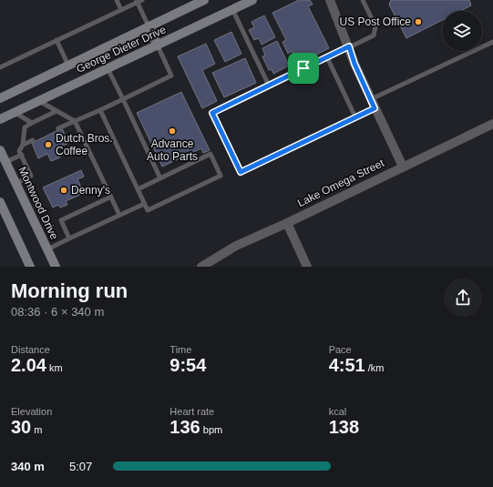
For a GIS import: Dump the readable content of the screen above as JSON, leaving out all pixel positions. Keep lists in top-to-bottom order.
{
  "streets": {
    "main road": ["George Dieter Drive", "Montwood Drive"],
    "street": ["Lake Omega Street"]
  },
  "places": [
    "US Post Office",
    "Advance Auto Parts",
    "Dutch Bros. Coffee",
    "Denny's"
  ],
  "page": {
    "heading": ["Morning run", "08:36 · 6 × 340 m"],
    "stats": [
      ["Distance", "2.04 km"],
      ["Time", "9:54"],
      ["Pace", "4:51 /km"],
      ["Elevation", "30 m"],
      ["Heart rate", "136 bpm"],
      ["kcal", "138"]
    ],
    "list": [
      {
        "name": "340 m",
        "note": "5:07"
      }
    ]
  }
}
